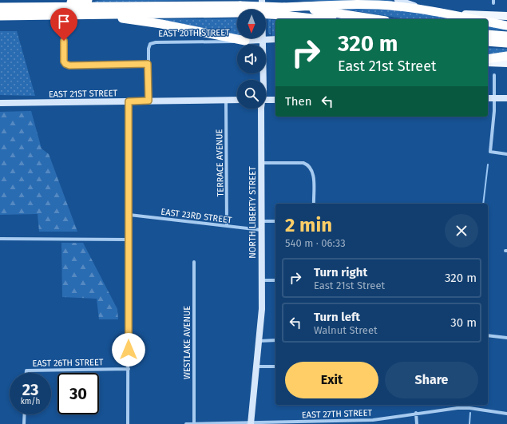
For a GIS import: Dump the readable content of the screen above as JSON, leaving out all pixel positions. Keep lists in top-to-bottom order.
{
  "streets": {
    "street": [
      "EAST 20TH STREET",
      "EAST 21ST STREET",
      "TERRACE AVENUE",
      "NORTH LIBERTY STREET",
      "EAST 23RD STREET",
      "WESTLAKE AVENUE",
      "EAST 26TH STREET",
      "EAST 27TH STREET"
    ]
  },
  "crossings": [
    ["EAST 20TH STREET", "NORTH LIBERTY STREET"],
    ["EAST 21ST STREET", "TERRACE AVENUE"],
    ["TERRACE AVENUE", "EAST 23RD STREET"],
    ["NORTH LIBERTY STREET", "EAST 23RD STREET"],
    ["NORTH LIBERTY STREET", "EAST 27TH STREET"],
    ["WESTLAKE AVENUE", "EAST 27TH STREET"]
  ],
  "north": "bottom",
  "page": {
    "turn": ["320 m", "East 21st Street"],
    "then": "Then",
    "heading": ["2 min", "540 m · 06:33"],
    "list": [
      {
        "name": "Turn right",
        "note": "East 21st Street",
        "value": "320 m"
      },
      {
        "name": "Turn left",
        "note": "Walnut Street",
        "value": "30 m"
      }
    ],
    "buttons": ["Exit", "Share"],
    "speed": "23 km/h",
    "limit": "30"
  }
}
